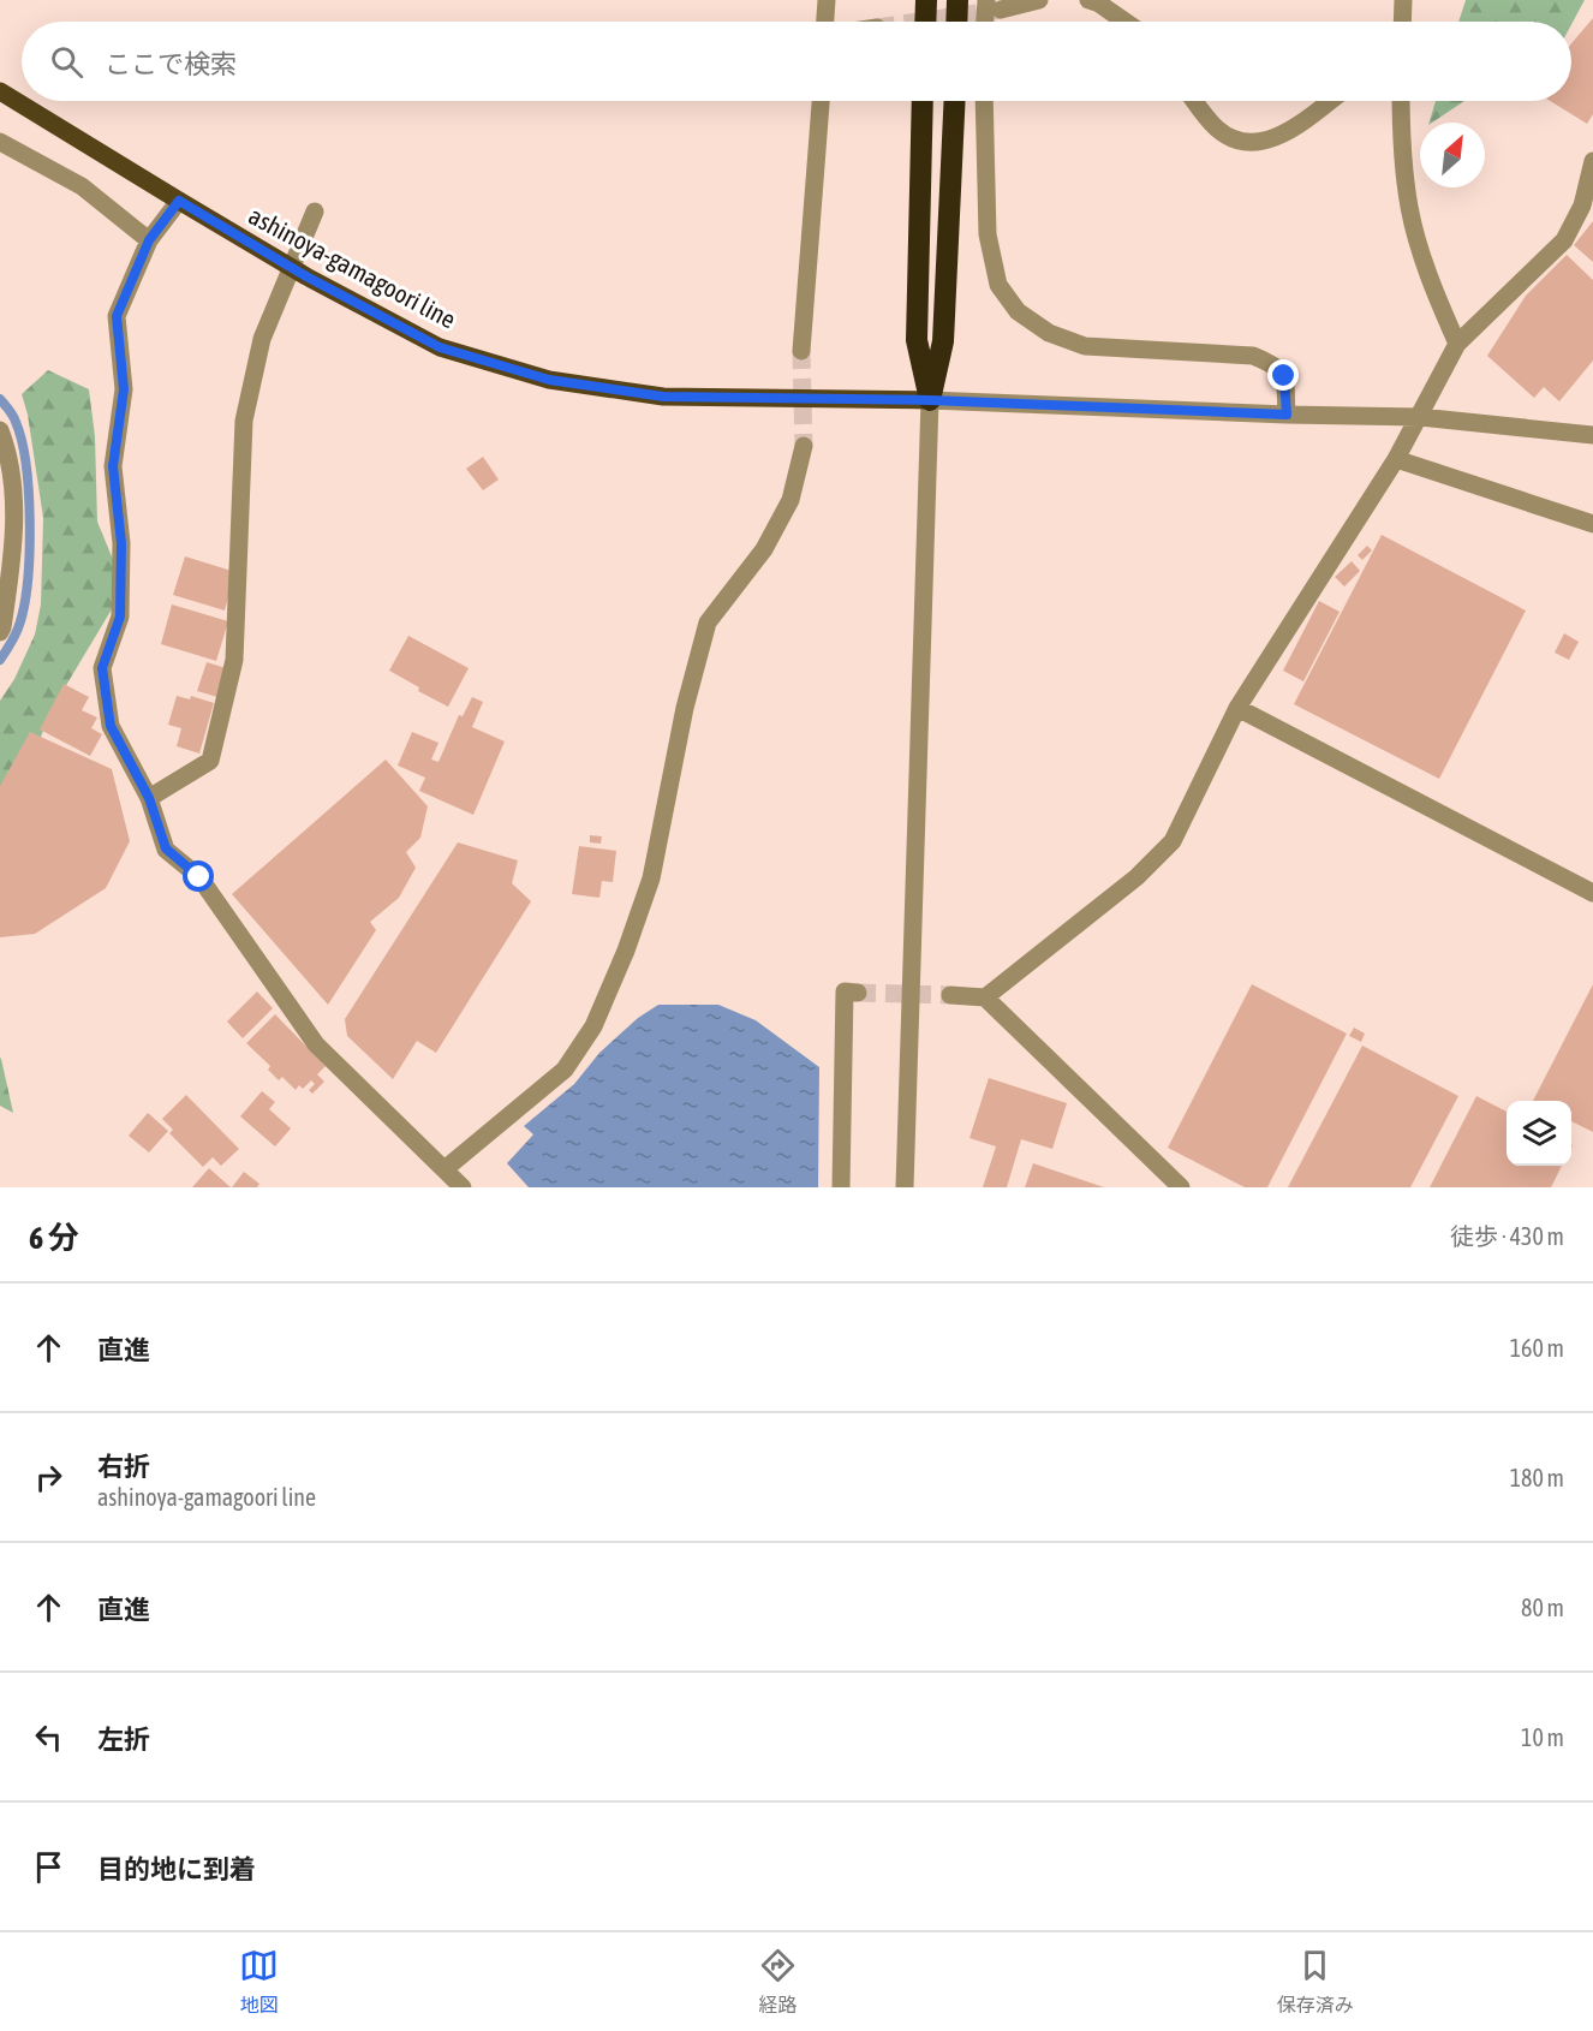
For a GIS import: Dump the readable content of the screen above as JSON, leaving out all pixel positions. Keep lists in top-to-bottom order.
{
  "streets": {
    "main road": ["ashinoya-gamagoori line"]
  },
  "north": "top right",
  "page": {
    "search": "ここで検索",
    "heading": ["6 分", "徒歩 · 430 m"],
    "list": [
      ["直進", "160 m"],
      ["右折", "ashinoya-gamagoori line", "180 m"],
      ["直進", "80 m"],
      ["左折", "10 m"],
      "目的地に到着"
    ],
    "nav": ["地図", "経路", "保存済み"]
  }
}
